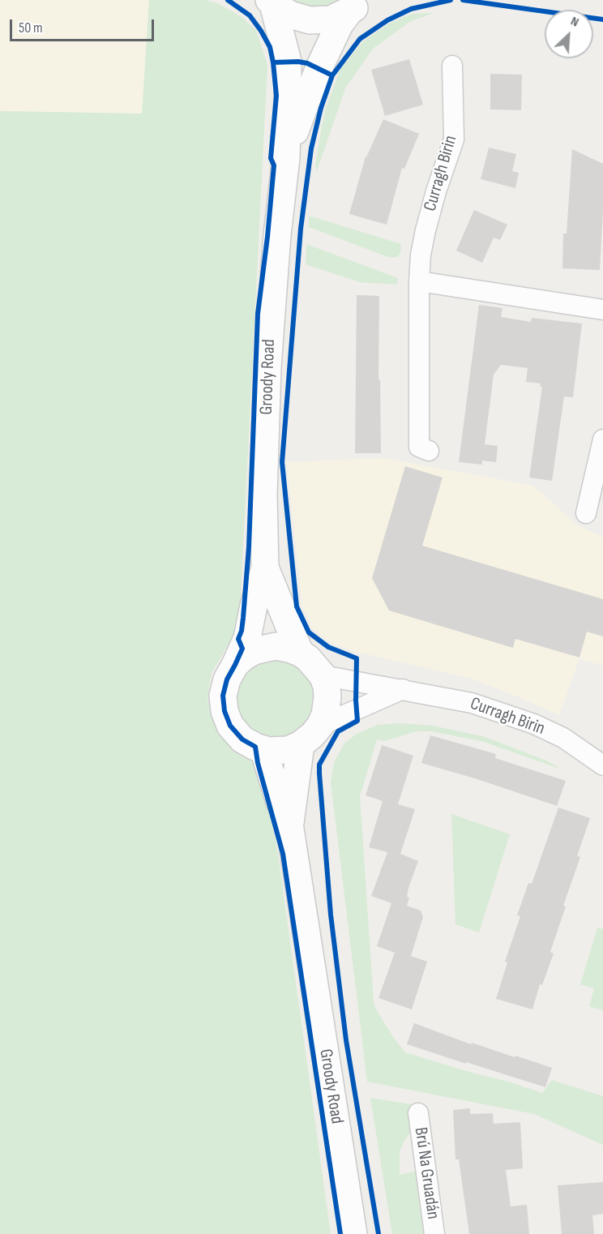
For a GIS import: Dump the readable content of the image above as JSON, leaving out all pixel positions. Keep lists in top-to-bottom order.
{
  "streets": {
    "street": ["Curragh Birin", "Groody Road", "Brú Na Gruadán"]
  },
  "scale_bar": "50 m",
  "north": "top right"
}
